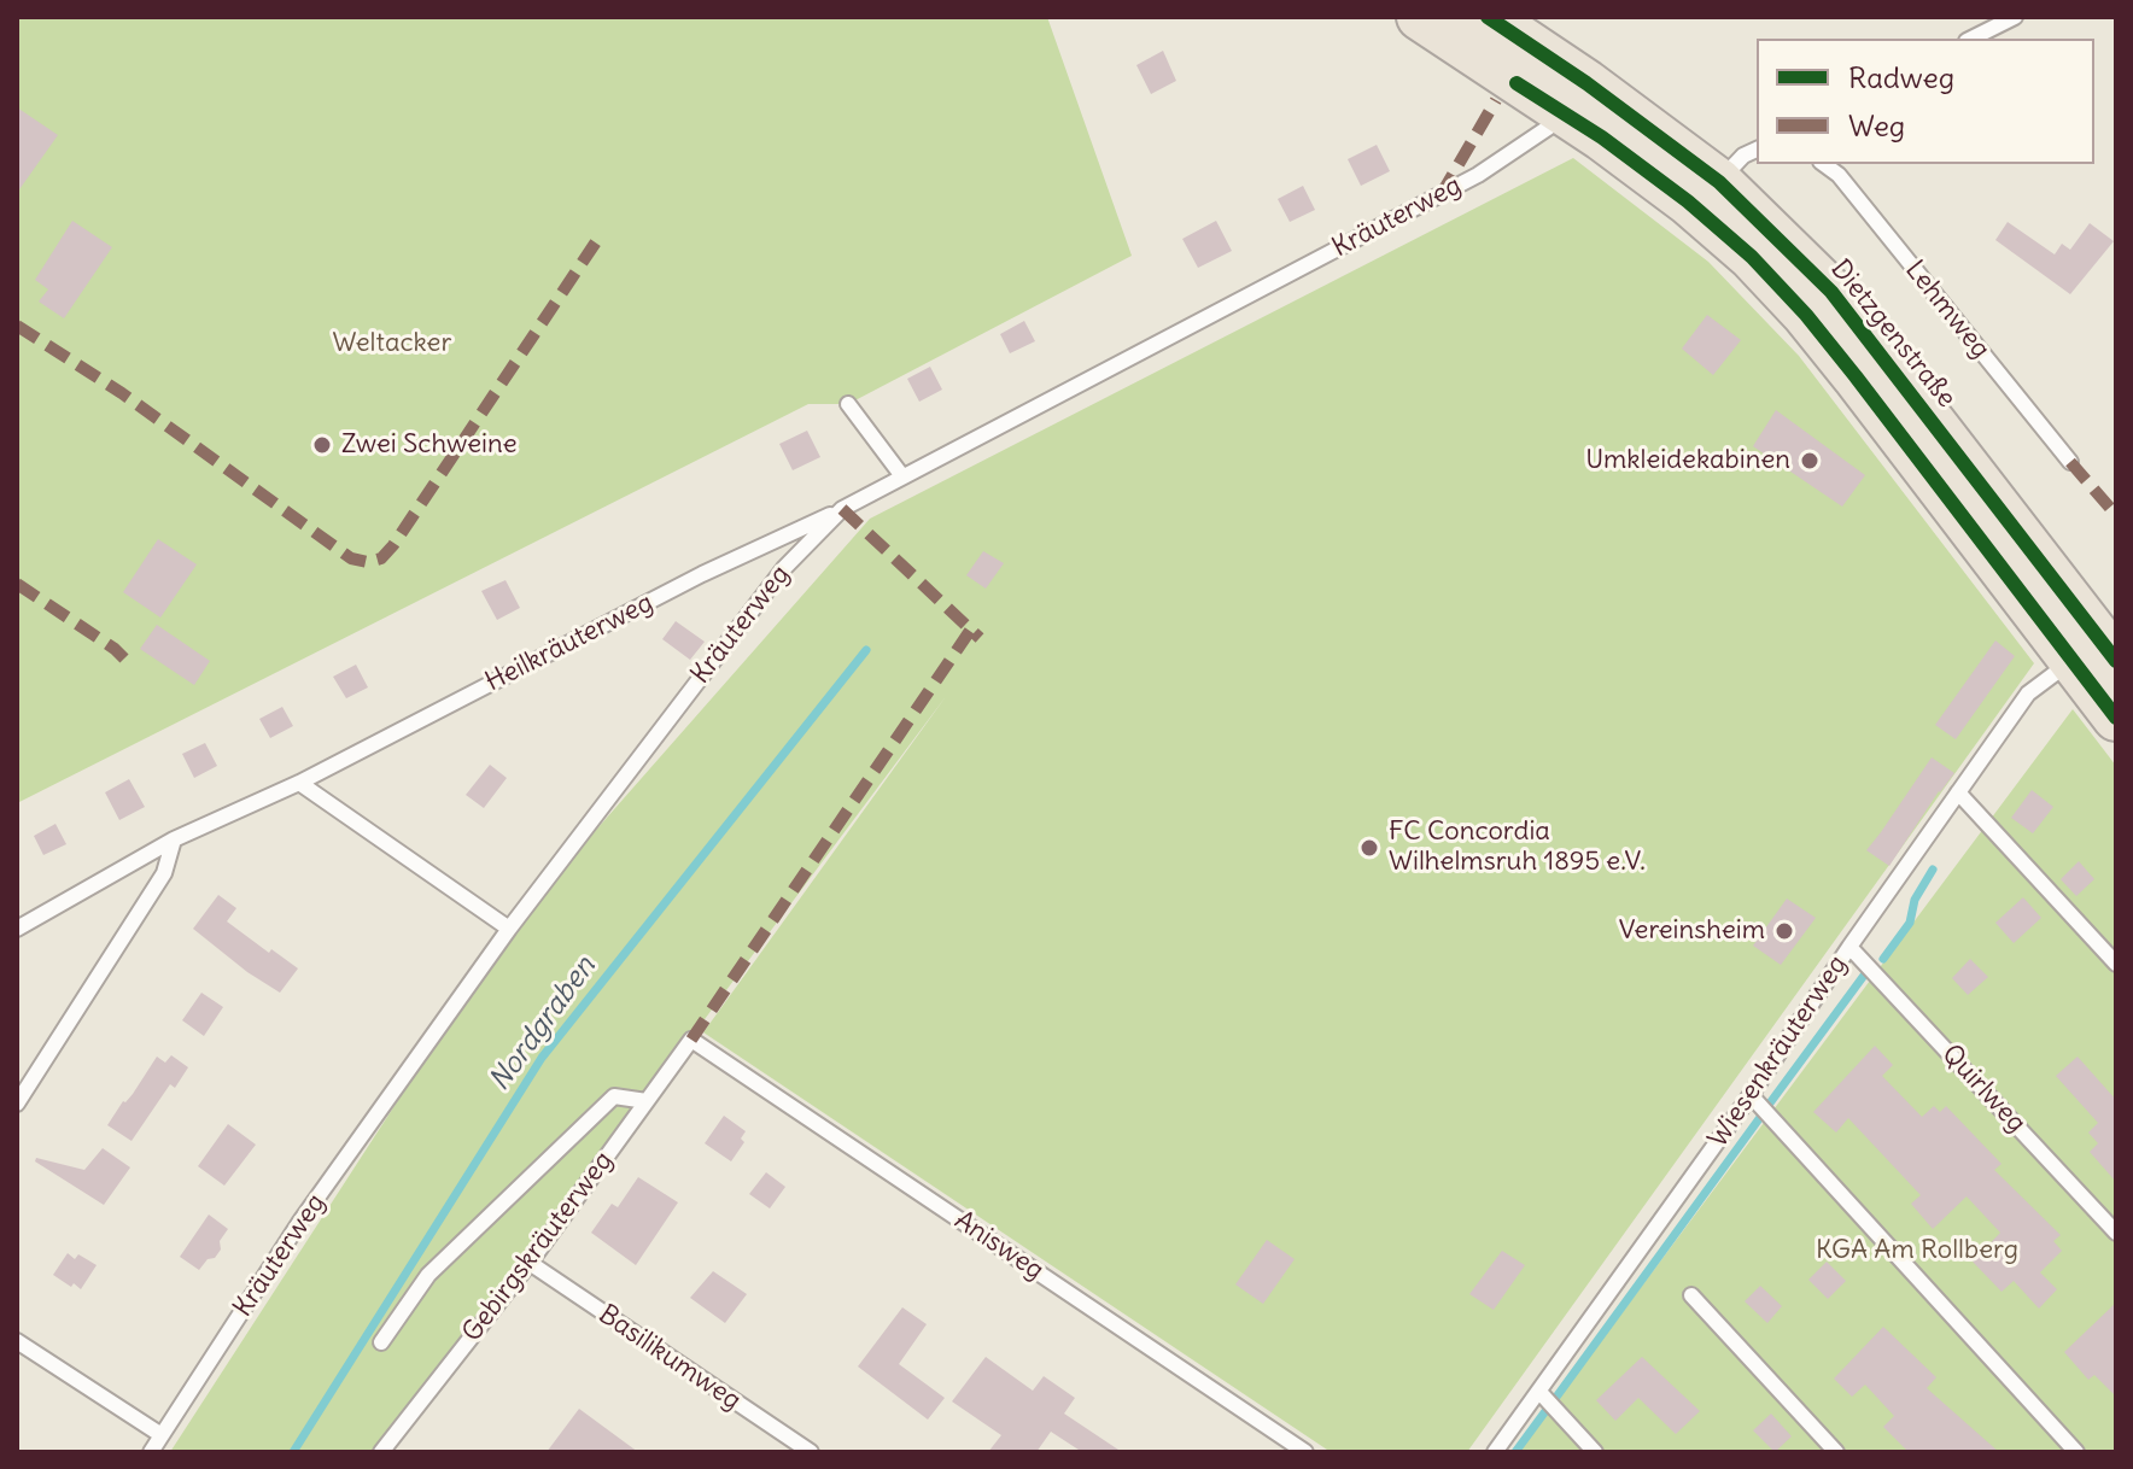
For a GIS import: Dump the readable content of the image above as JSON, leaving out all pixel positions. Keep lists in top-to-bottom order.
{
  "streets": {
    "main road": ["Dietzgenstraße"],
    "lane": [
      "Kräuterweg",
      "Lehmweg",
      "Heilkräuterweg",
      "Wiesenkräuterweg",
      "Quirlweg",
      "Anisweg",
      "Gebirgskräuterweg",
      "Basilikumweg"
    ]
  },
  "crossings": [
    ["Kräuterweg", "Dietzgenstraße"],
    ["Kräuterweg", "Heilkräuterweg"],
    ["Dietzgenstraße", "Wiesenkräuterweg"],
    ["Wiesenkräuterweg", "Quirlweg"],
    ["Anisweg", "Gebirgskräuterweg"],
    ["Gebirgskräuterweg", "Basilikumweg"]
  ],
  "water": ["Nordgraben"],
  "parks": ["Weltacker", "KGA Am Rollberg"],
  "places": [
    "Zwei Schweine",
    "Umkleidekabinen",
    "FC Concordia Wilhelmsruh 1895 e.V.",
    "Vereinsheim"
  ],
  "legend": ["Radweg", "Weg"]
}
